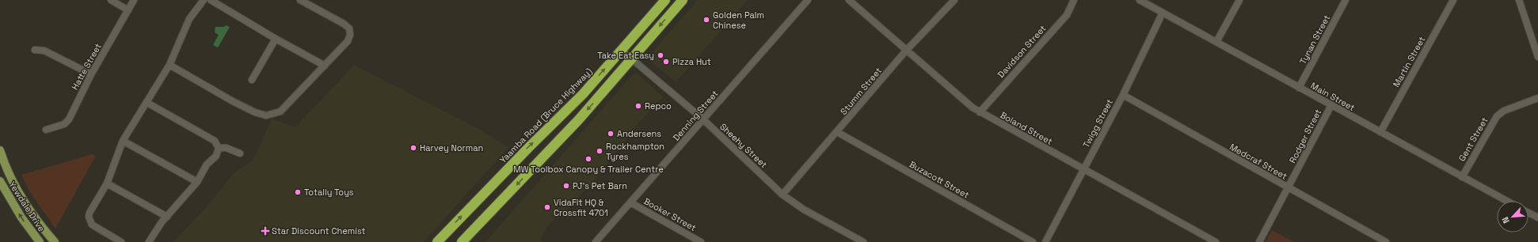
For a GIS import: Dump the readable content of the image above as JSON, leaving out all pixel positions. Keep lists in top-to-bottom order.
{
  "streets": {
    "highway": ["Yaamba Road (Bruce Highway)"],
    "main road": ["Yewdale Drive"],
    "street": [
      "Tynan Street",
      "Davidson Street",
      "Martin Street",
      "Hatte Street",
      "Stumm Street",
      "Main Street",
      "Denning Street",
      "Twigg Street",
      "Boland Street",
      "Rodger Street",
      "Gent Street",
      "Sheehy Street",
      "Medcraf Street",
      "Buzacott Street",
      "Booker Street"
    ]
  },
  "crossings": [
    ["Tynan Street", "Main Street"],
    ["Davidson Street", "Boland Street"],
    ["Martin Street", "Main Street"],
    ["Stumm Street", "Boland Street"],
    ["Stumm Street", "Sheehy Street"],
    ["Stumm Street", "Buzacott Street"],
    ["Main Street", "Twigg Street"],
    ["Main Street", "Rodger Street"],
    ["Main Street", "Gent Street"],
    ["Yaamba Road (Bruce Highway)", "Sheehy Street"],
    ["Denning Street", "Sheehy Street"],
    ["Denning Street", "Booker Street"],
    ["Twigg Street", "Boland Street"],
    ["Twigg Street", "Medcraf Street"],
    ["Rodger Street", "Medcraf Street"]
  ],
  "places": {
    "other": [
      "Golden Palm Chinese",
      "Take Eat Easy",
      "Pizza Hut",
      "Repco",
      "Andersens",
      "Harvey Norman",
      "Rockhampton Tyres",
      "MW Toolbox Canopy & Trailer Centre",
      "PJ's Pet Barn",
      "Totally Toys",
      "VidaFit HQ & Crossfit 4701"
    ],
    "health": ["Star Discount Chemist"]
  },
  "north": "bottom left"
}
